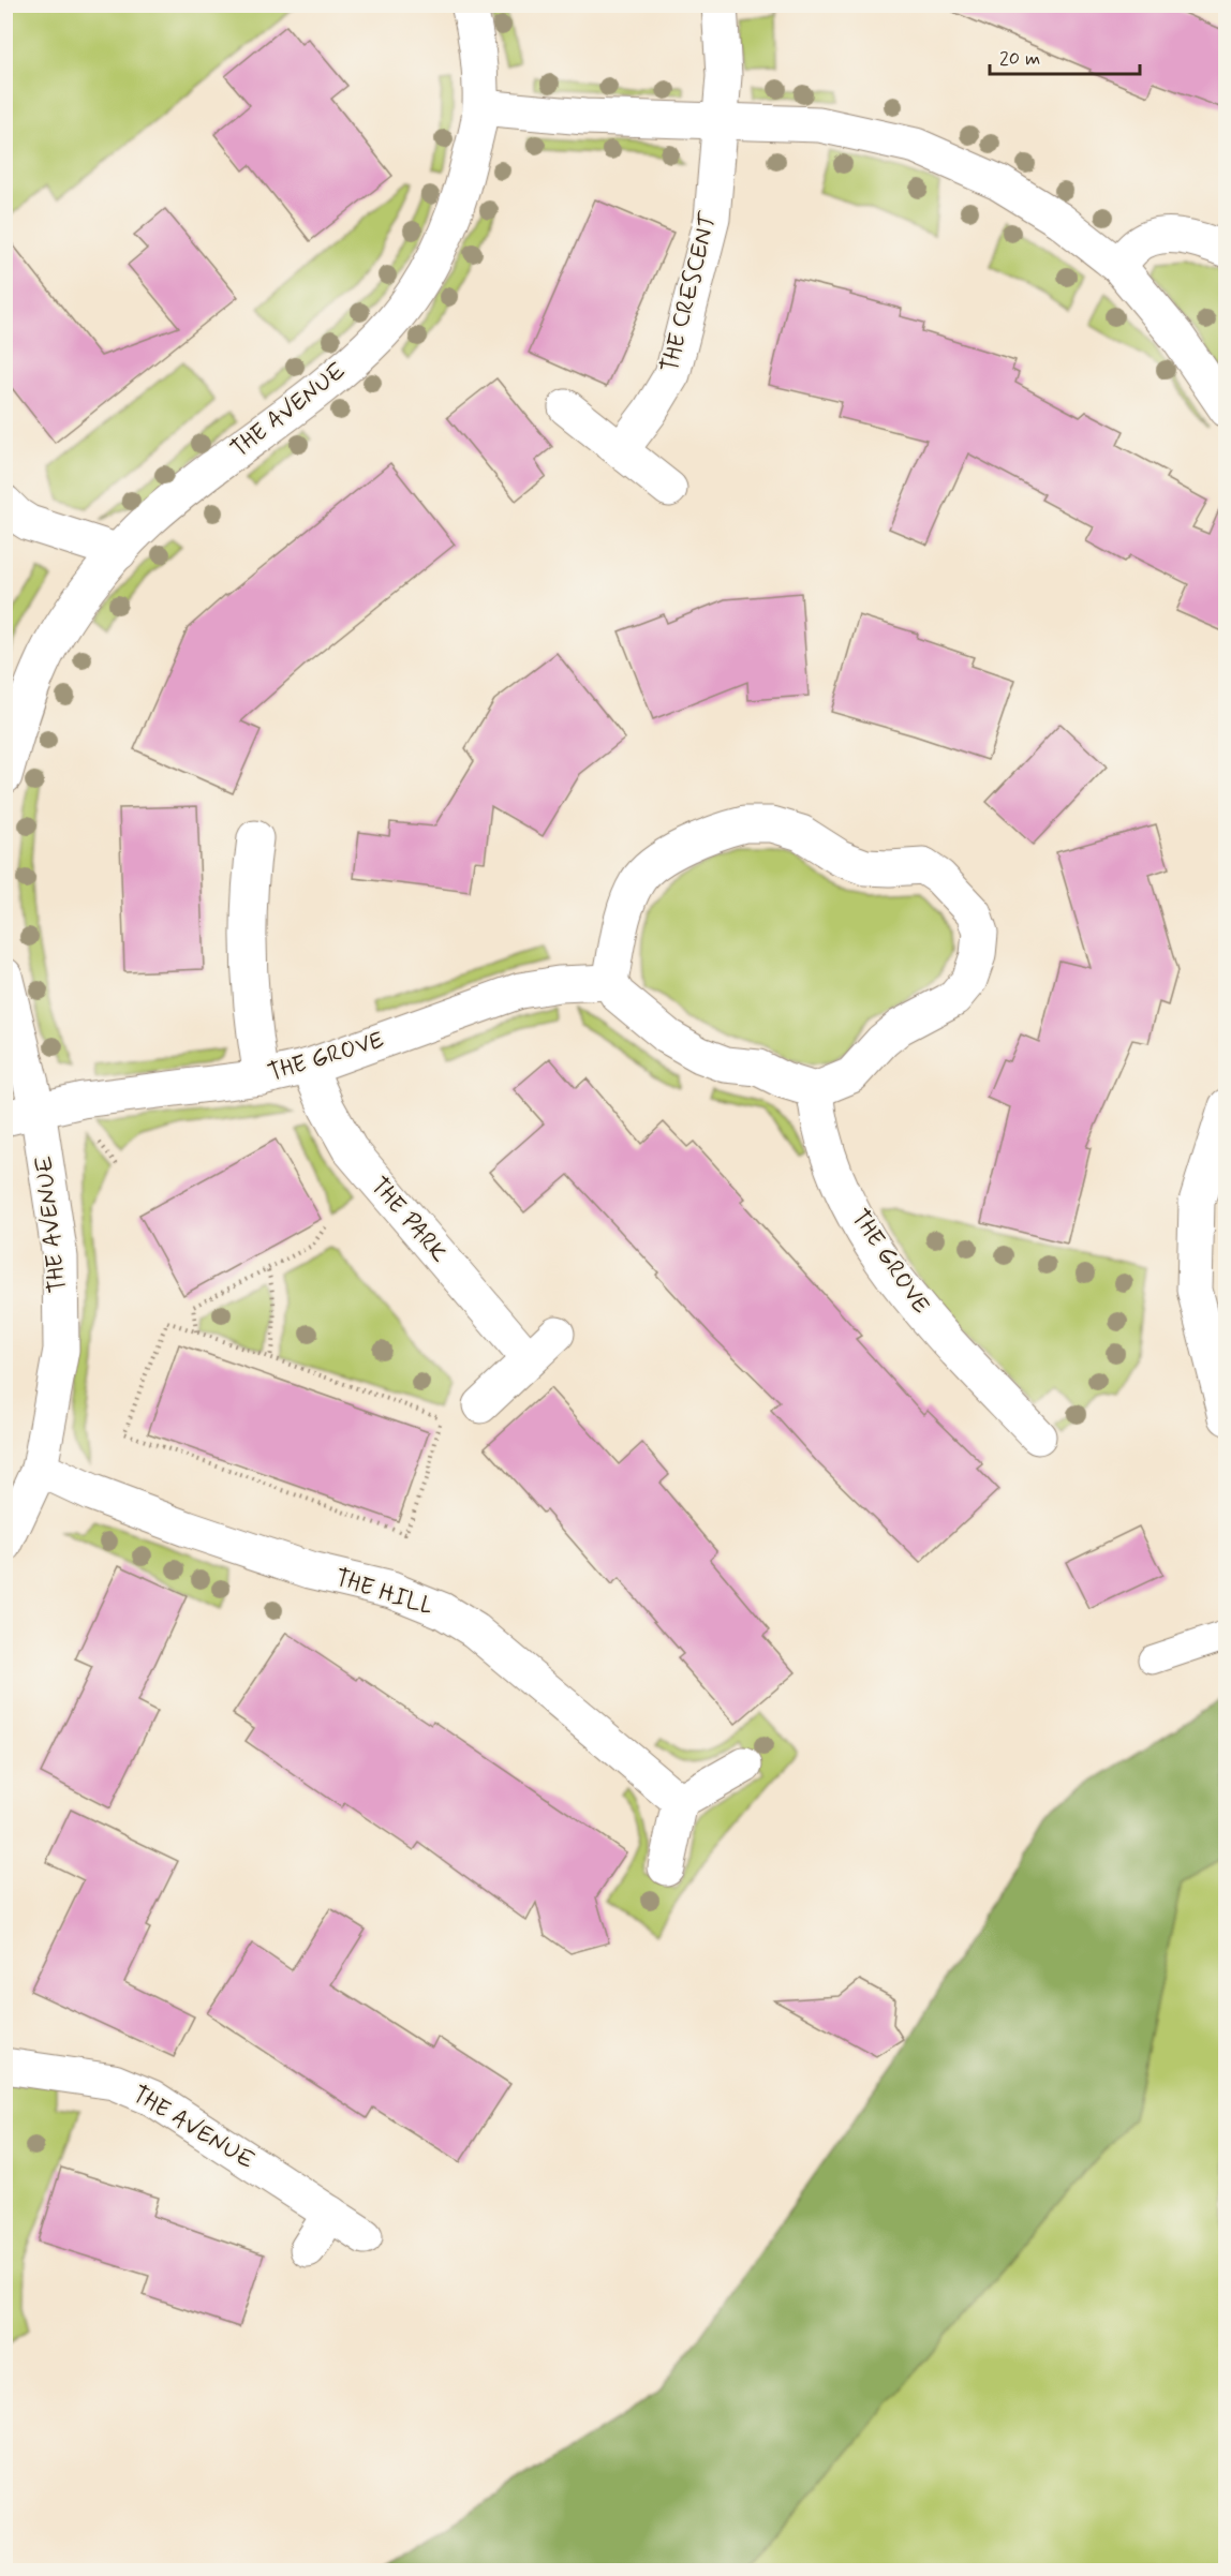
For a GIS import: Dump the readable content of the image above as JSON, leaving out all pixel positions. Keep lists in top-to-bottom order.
{
  "streets": {
    "street": [
      "THE CRESCENT",
      "THE AVENUE",
      "THE GROVE",
      "THE PARK",
      "THE HILL"
    ]
  },
  "crossings": [
    ["THE AVENUE", "THE GROVE"],
    ["THE AVENUE", "THE HILL"],
    ["THE GROVE", "THE PARK"]
  ],
  "scale_bar": "20 m"
}
